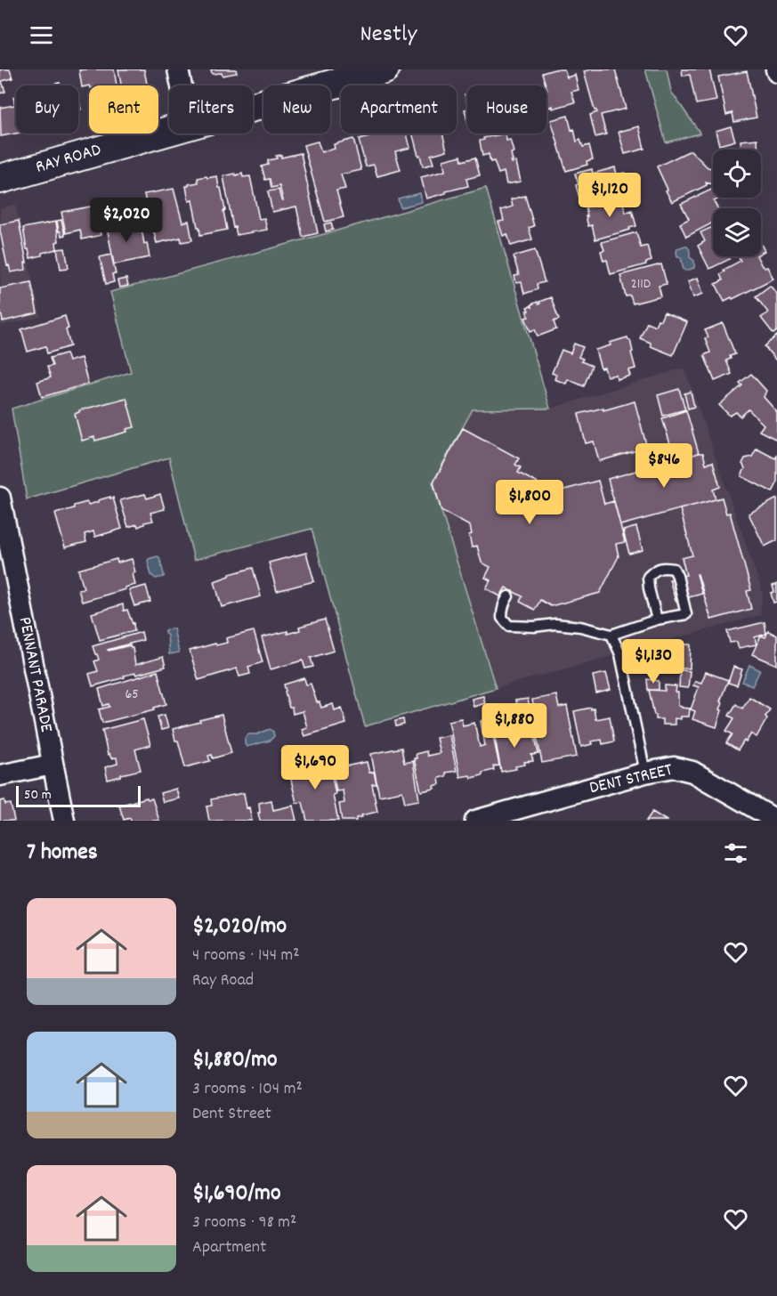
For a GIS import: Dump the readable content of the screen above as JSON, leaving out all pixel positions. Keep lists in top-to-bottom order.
{
  "streets": {
    "street": ["RAY ROAD", "PENNANT PARADE", "DENT STREET"]
  },
  "house_numbers": ["211D", "65"],
  "scale_bar": "50 m",
  "page": {
    "header": "Nestly",
    "chip": [
      "Buy",
      "Rent",
      "Filters",
      "New",
      "Apartment",
      "House"
    ],
    "price": [
      "$1,120",
      "$2,020",
      "$846",
      "$1,800",
      "$1,130",
      "$1,880",
      "$1,690"
    ],
    "scale": "50 m",
    "heading": "7 homes",
    "list": [
      {
        "name": "$2,020/mo",
        "note": "4 rooms · 144 m² · Ray Road"
      },
      {
        "name": "$1,880/mo",
        "note": "3 rooms · 104 m² · Dent Street"
      },
      {
        "name": "$1,690/mo",
        "note": "3 rooms · 98 m² · Apartment"
      }
    ]
  }
}
